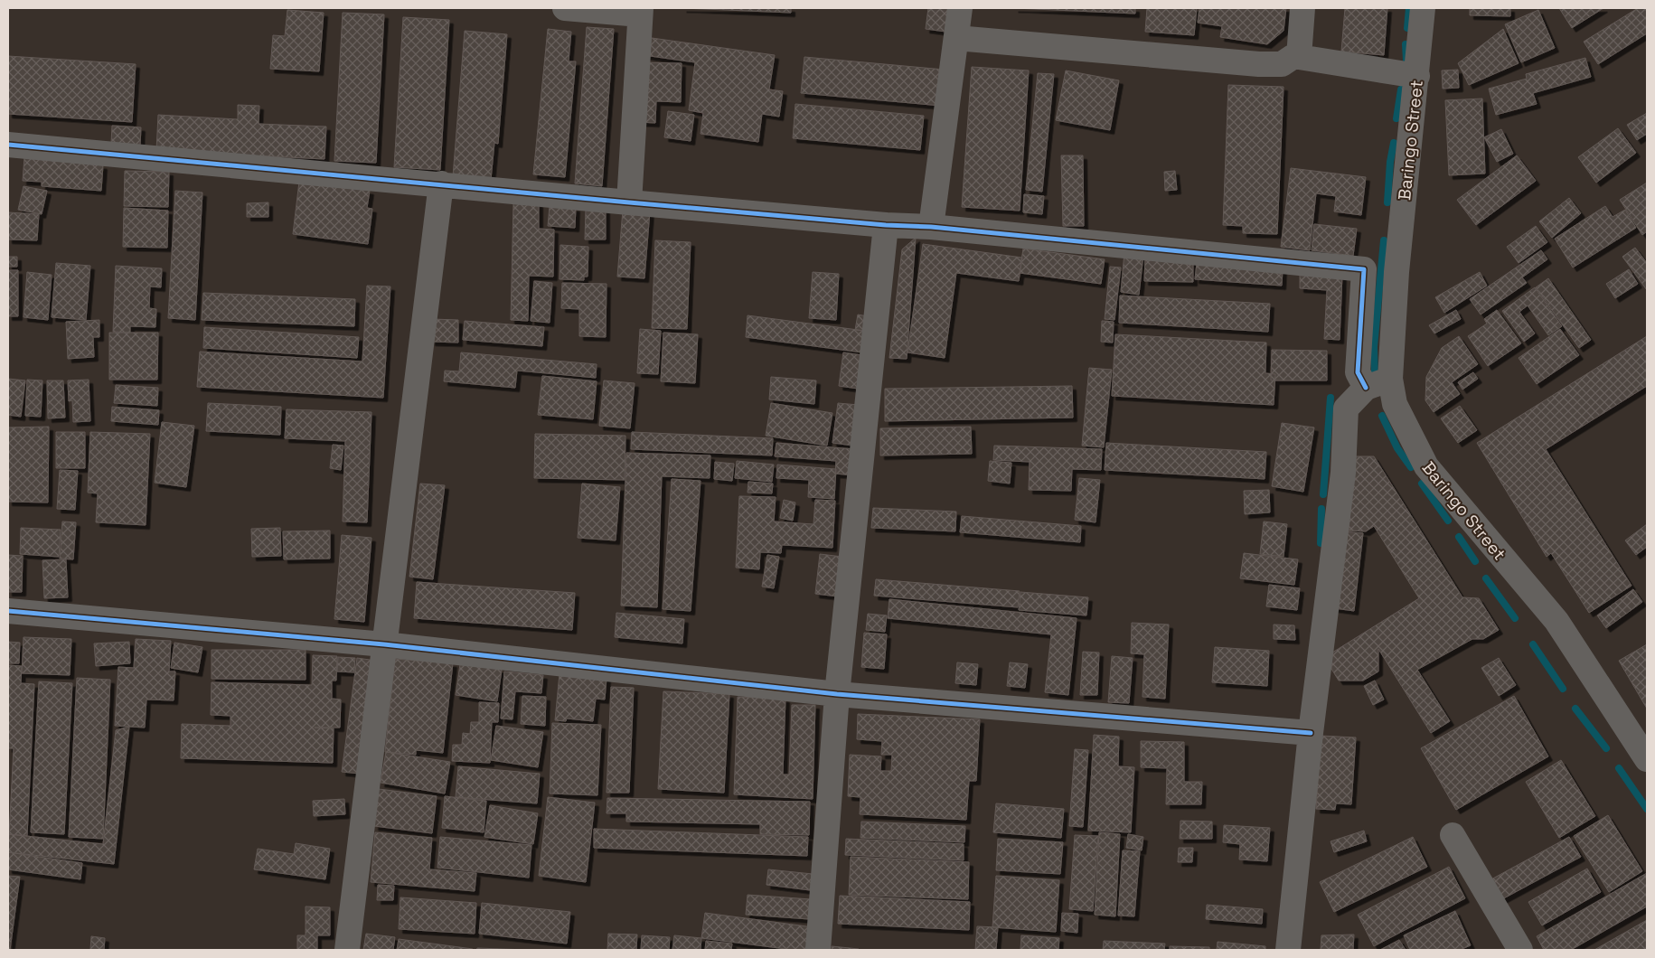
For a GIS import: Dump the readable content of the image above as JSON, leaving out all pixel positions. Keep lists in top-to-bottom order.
{
  "streets": {
    "street": ["Baringo Street"]
  }
}
